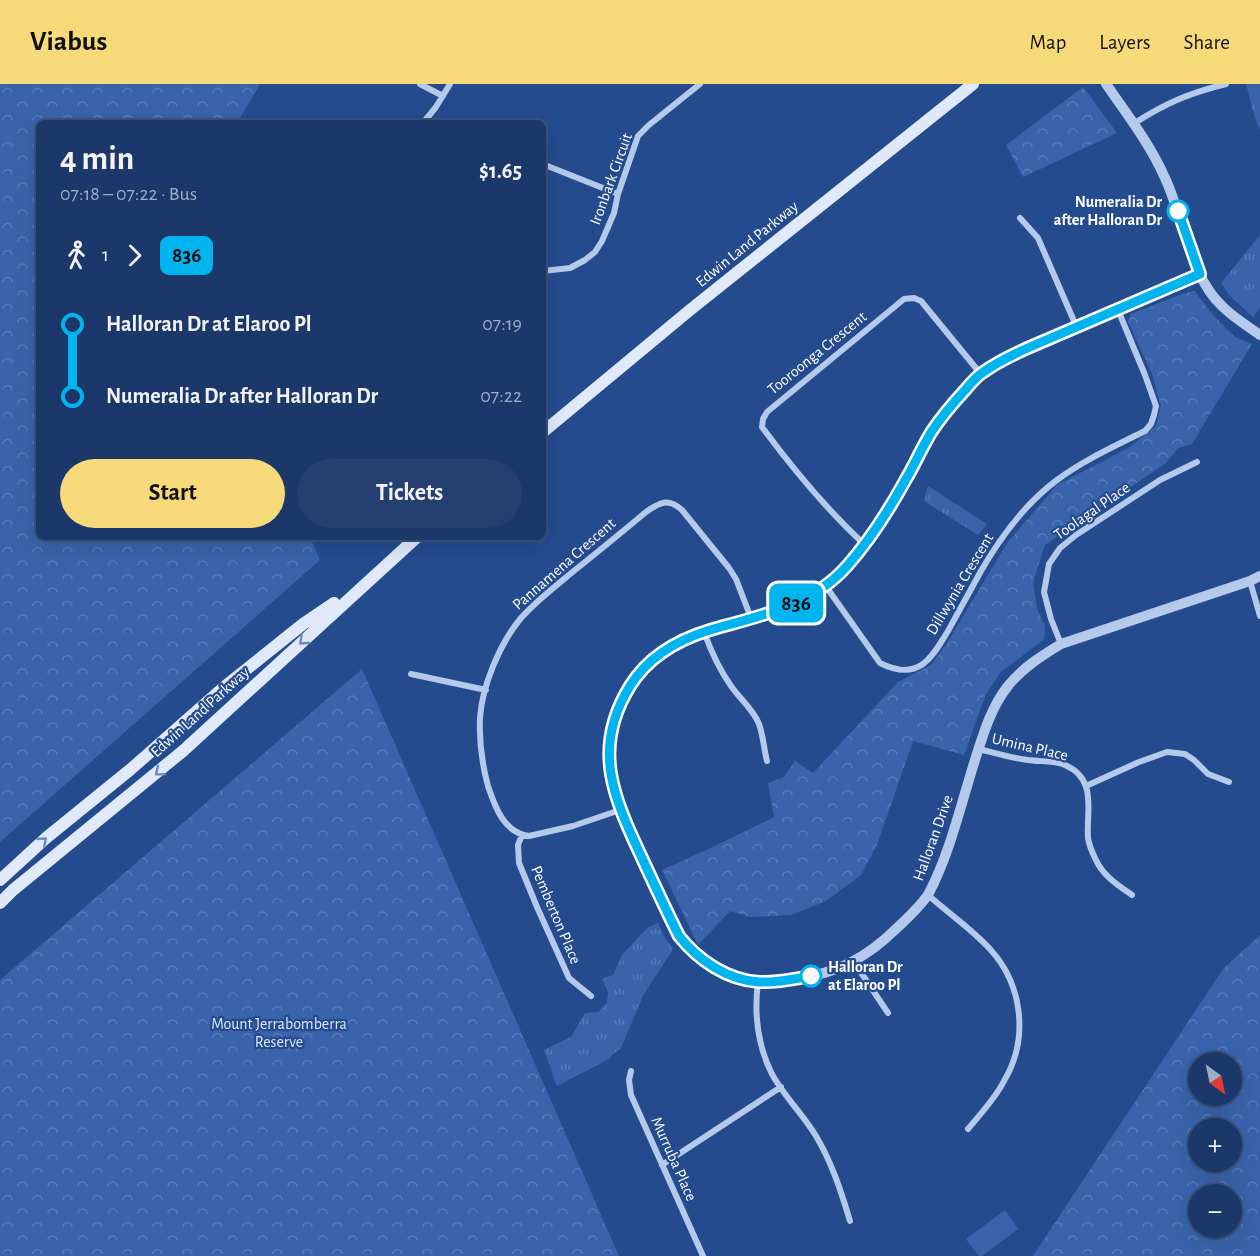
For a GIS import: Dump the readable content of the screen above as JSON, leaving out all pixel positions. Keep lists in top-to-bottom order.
{
  "streets": {
    "main road": ["Edwin Land Parkway"],
    "street": [
      "Ironbark Circuit",
      "Tooroonga Crescent",
      "Toolagal Place",
      "Pannamena Crescent",
      "Dillwynia Crescent",
      "Umina Place",
      "Halloran Drive",
      "Pemberton Place",
      "Murruba Place"
    ]
  },
  "crossings": [
    ["Tooroonga Crescent", "Halloran Drive"],
    ["Toolagal Place", "Halloran Drive"],
    ["Pannamena Crescent", "Halloran Drive"],
    ["Pannamena Crescent", "Pemberton Place"],
    ["Dillwynia Crescent", "Halloran Drive"],
    ["Umina Place", "Halloran Drive"]
  ],
  "parks": ["Mount Jerrabomberra Reserve"],
  "places": ["Numeralia Dr after Halloran Dr", "Halloran Dr at Elaroo Pl"],
  "lines": ["bus line 836"],
  "north": "bottom right",
  "page": {
    "header": "Viabus",
    "nav": ["Map", "Layers", "Share"],
    "on_map": "836",
    "heading": ["4 min", "07:18 – 07:22 · Bus", "$1.65"],
    "legs": ["1", "836"],
    "list": [
      {
        "name": "Halloran Dr at Elaroo Pl",
        "value": "07:19"
      },
      {
        "name": "Numeralia Dr after Halloran Dr",
        "value": "07:22"
      }
    ],
    "buttons": ["Start", "Tickets"],
    "map_buttons": ["+", "−"]
  }
}
